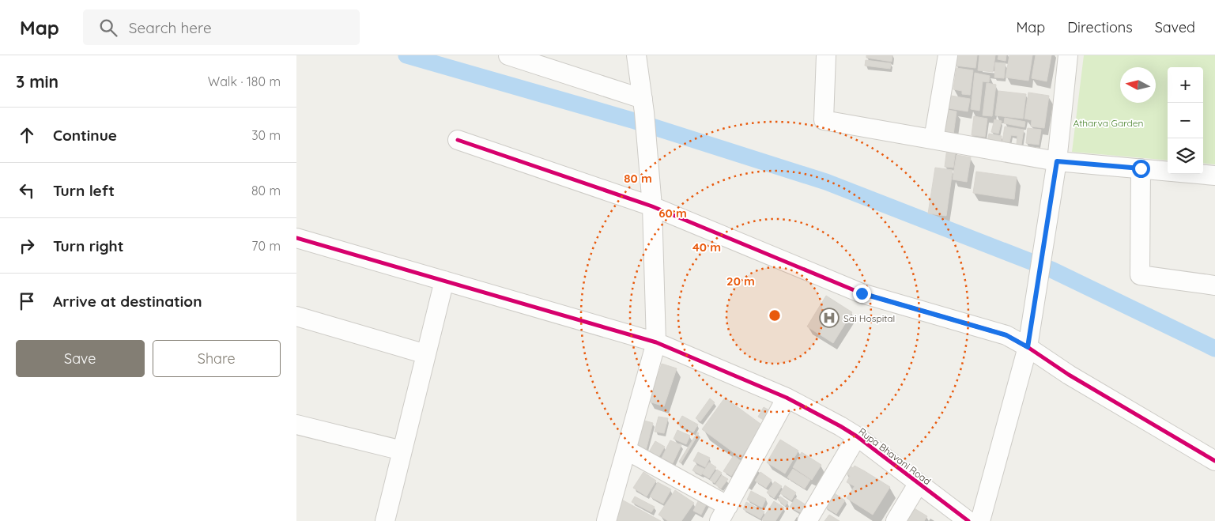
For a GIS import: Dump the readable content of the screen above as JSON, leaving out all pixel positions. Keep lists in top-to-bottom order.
{
  "streets": {
    "street": ["Rupa Bhavani Road"]
  },
  "parks": ["Atharva Garden"],
  "places": {
    "hospital": ["Sai Hospital"]
  },
  "north": "left",
  "page": {
    "header": "Map",
    "search": "Search here",
    "nav": ["Map", "Directions", "Saved"],
    "heading": ["3 min", "Walk · 180 m"],
    "map_buttons": ["+", "−"],
    "list": [
      ["Continue", "30 m"],
      ["Turn left", "80 m"],
      ["Turn right", "70 m"],
      "Arrive at destination"
    ],
    "buttons": ["Save", "Share"]
  },
  "rings": [
    "80 m",
    "60 m",
    "40 m",
    "20 m"
  ]
}
